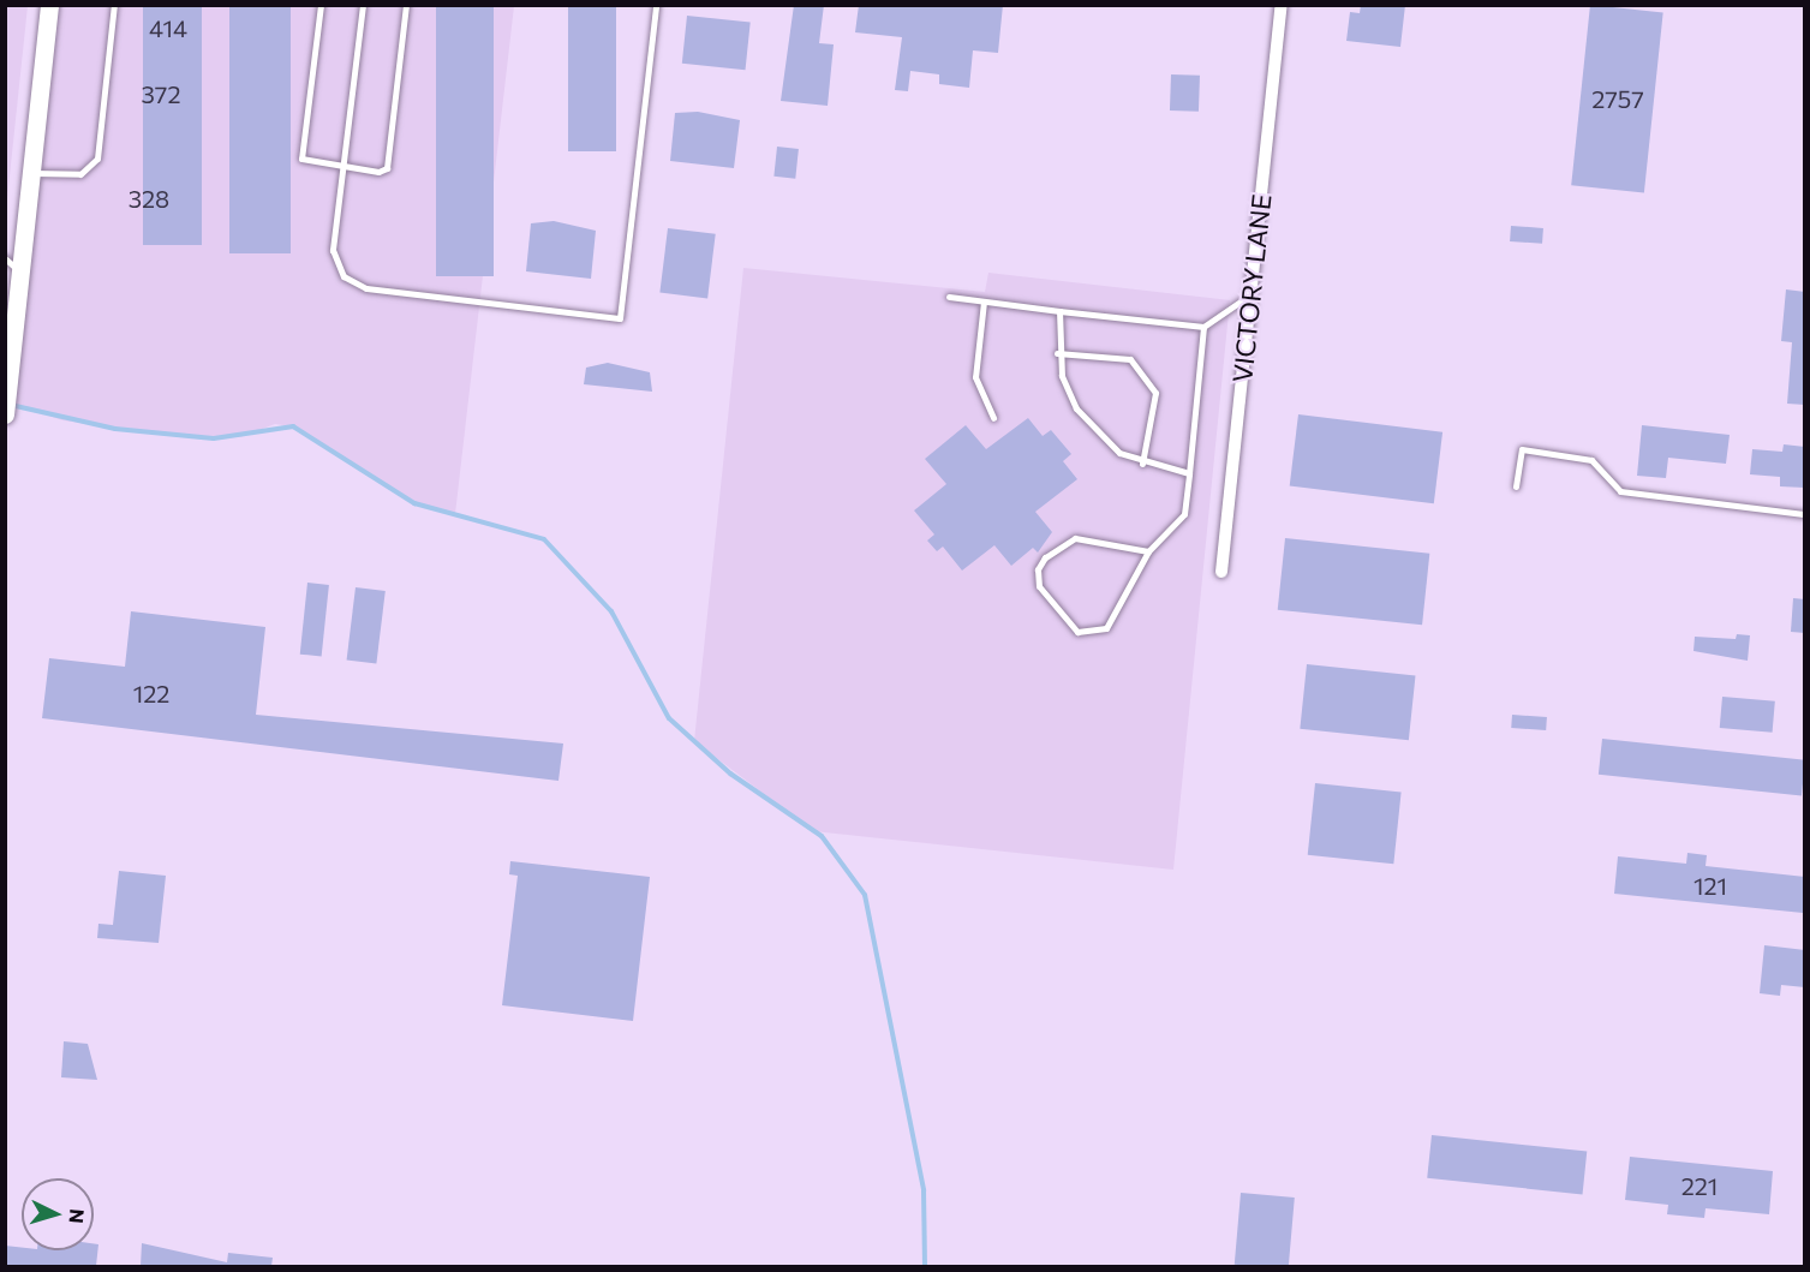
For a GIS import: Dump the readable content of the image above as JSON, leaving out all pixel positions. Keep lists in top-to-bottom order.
{
  "streets": {
    "street": ["VICTORY LANE"]
  },
  "house_numbers": [
    "414",
    "372",
    "2757",
    "328",
    "122",
    "121",
    "221"
  ],
  "north": "right"
}
